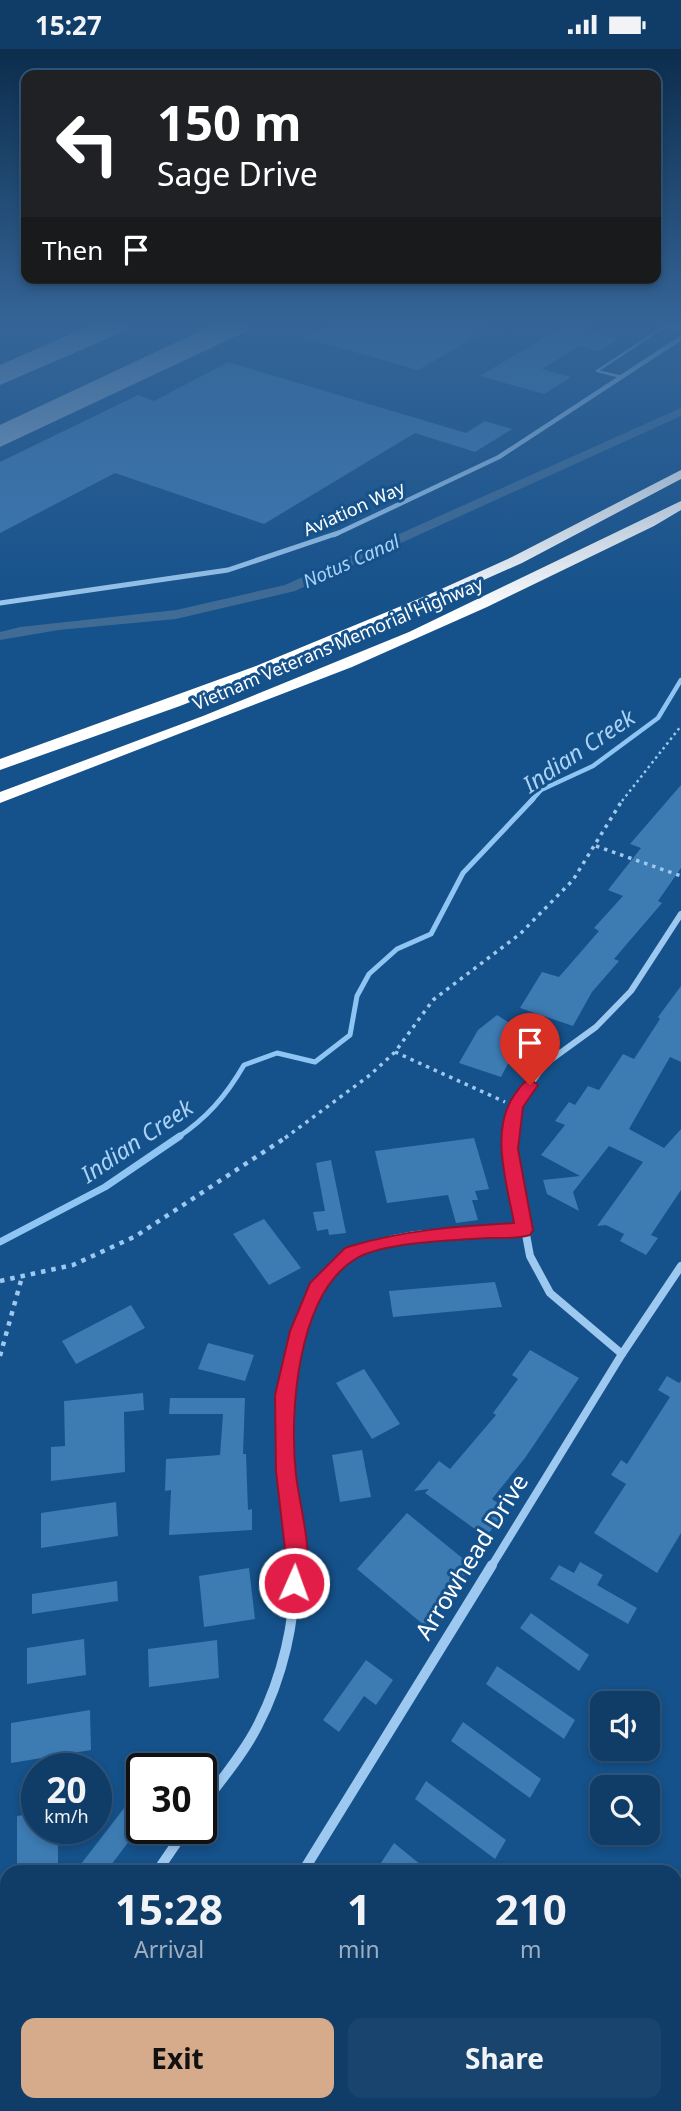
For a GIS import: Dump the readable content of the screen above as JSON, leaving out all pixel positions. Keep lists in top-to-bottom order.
{
  "streets": {
    "highway": ["Vietnam Veterans Memorial Highway"],
    "street": ["Aviation Way", "Arrowhead Drive"]
  },
  "water": ["Notus Canal", "Indian Creek"],
  "page": {
    "status": "15:27",
    "turn": ["150 m", "Sage Drive"],
    "then": "Then",
    "speed": "20 km/h",
    "limit": "30",
    "eta": [
      "15:28",
      "Arrival",
      "1",
      "min",
      "210",
      "m"
    ],
    "buttons": ["Exit", "Share"]
  }
}
